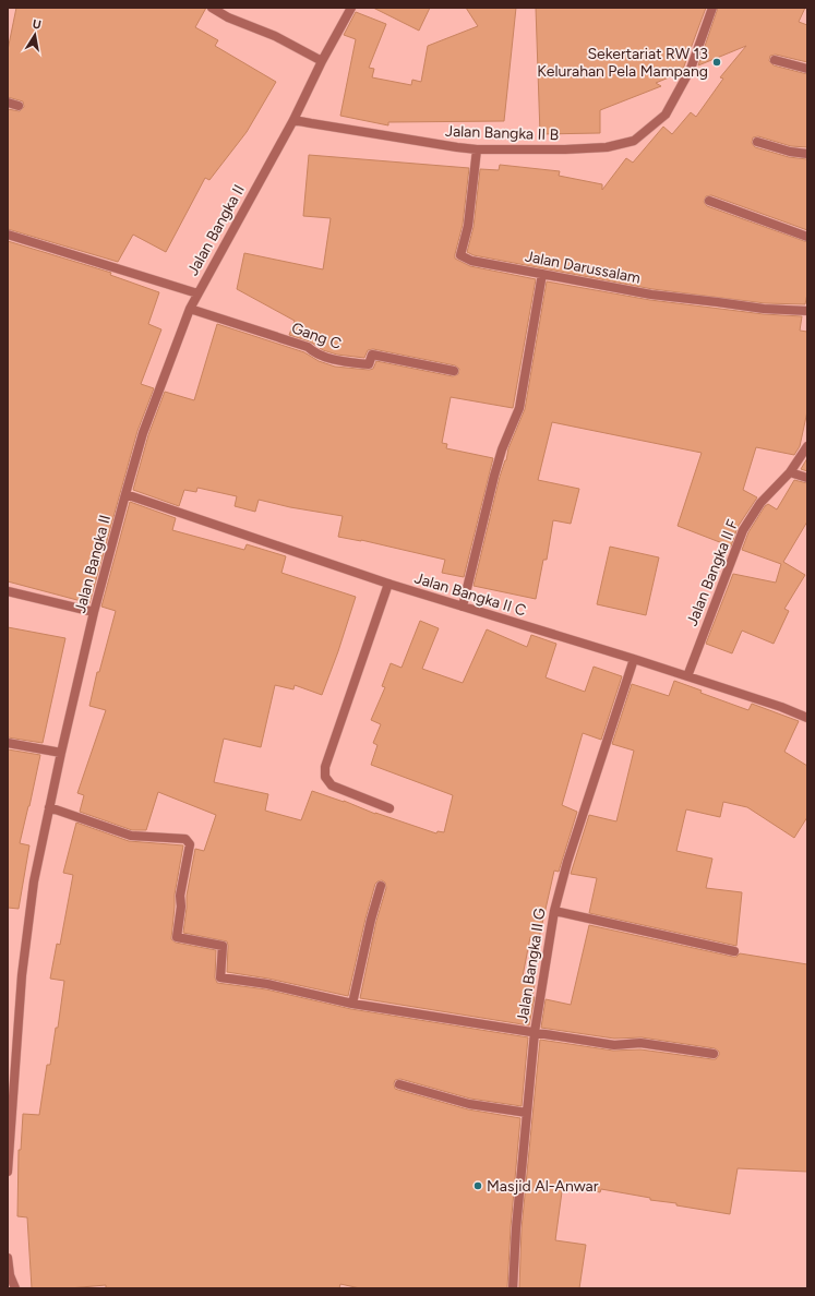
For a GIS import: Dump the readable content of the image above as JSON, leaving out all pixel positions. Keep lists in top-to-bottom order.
{
  "streets": {
    "street": [
      "Jalan Bangka II B",
      "Jalan Bangka II",
      "Jalan Darussalam",
      "Gang C",
      "Jalan Bangka II F",
      "Jalan Bangka II C",
      "Jalan Bangka II G"
    ]
  },
  "crossings": [
    ["Jalan Bangka II B", "Jalan Bangka II"],
    ["Jalan Bangka II B", "Jalan Darussalam"],
    ["Jalan Bangka II", "Gang C"],
    ["Jalan Bangka II", "Jalan Bangka II C"],
    ["Jalan Bangka II F", "Jalan Bangka II C"],
    ["Jalan Bangka II C", "Jalan Bangka II G"]
  ],
  "places": ["Sekertariat RW 13 Kelurahan Pela Mampang", "Masjid Al-Anwar"],
  "north": "top"
}
